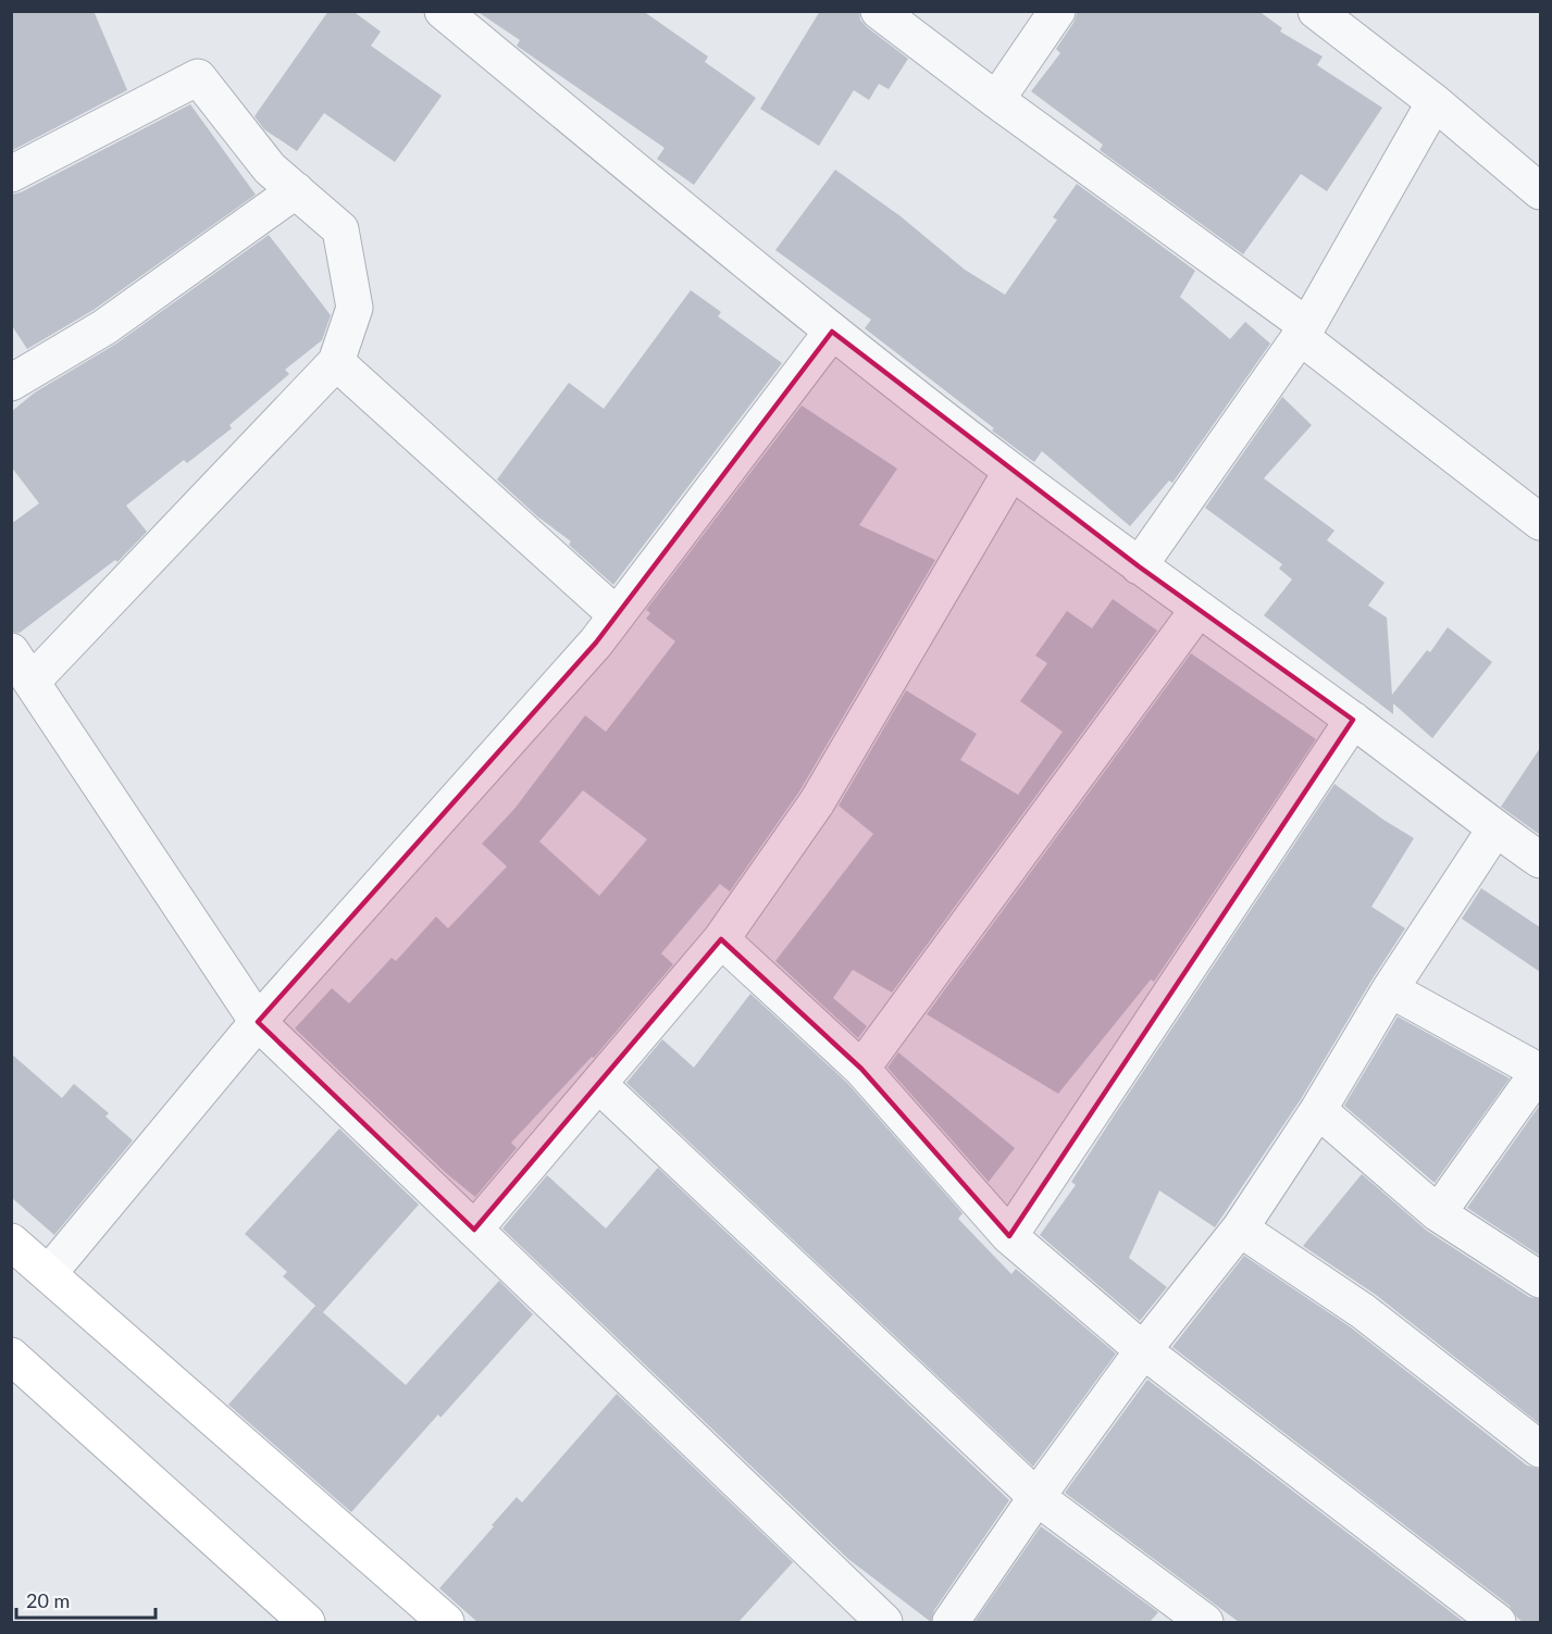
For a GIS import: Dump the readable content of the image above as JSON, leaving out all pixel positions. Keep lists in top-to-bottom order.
{
  "scale_bar": "20 m"
}
